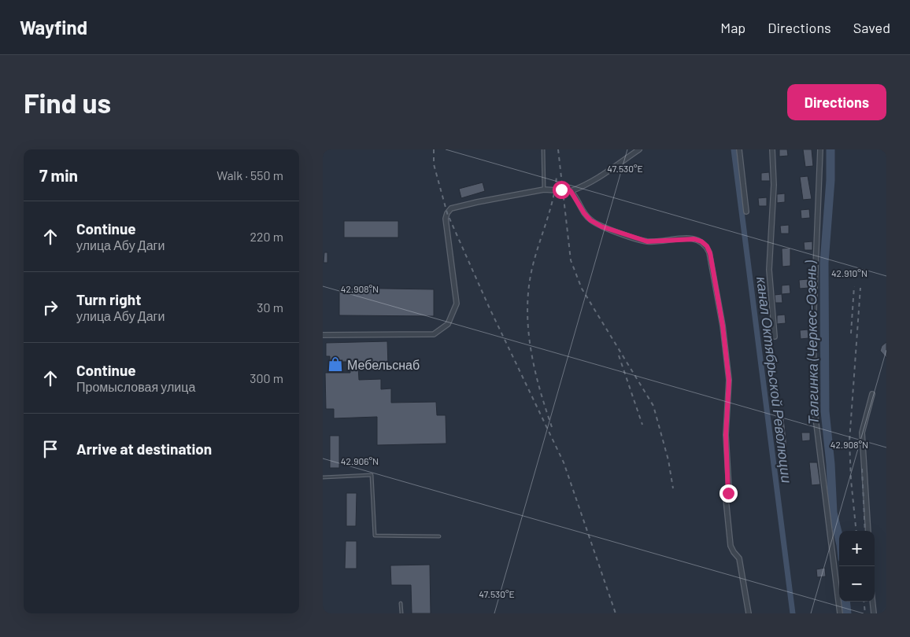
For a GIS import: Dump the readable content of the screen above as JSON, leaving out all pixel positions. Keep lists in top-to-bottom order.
{
  "water": ["Талгинка (Черкес-Озень)", "канал Октябрьской Революции"],
  "places": {
    "shop": ["Мебельснаб"]
  },
  "page": {
    "header": "Wayfind",
    "nav": ["Map", "Directions", "Saved"],
    "buttons": "Directions",
    "title": "Find us",
    "heading": ["7 min", "Walk · 550 m"],
    "list": [
      ["Continue", "улица Абу Даги", "220 m"],
      ["Turn right", "улица Абу Даги", "30 m"],
      ["Continue", "Промысловая улица", "300 m"],
      "Arrive at destination"
    ],
    "map_buttons": ["+", "−"]
  },
  "coordinates": [
    "47.530°E",
    "42.910°N",
    "42.908°N",
    "42.906°N"
  ]
}
